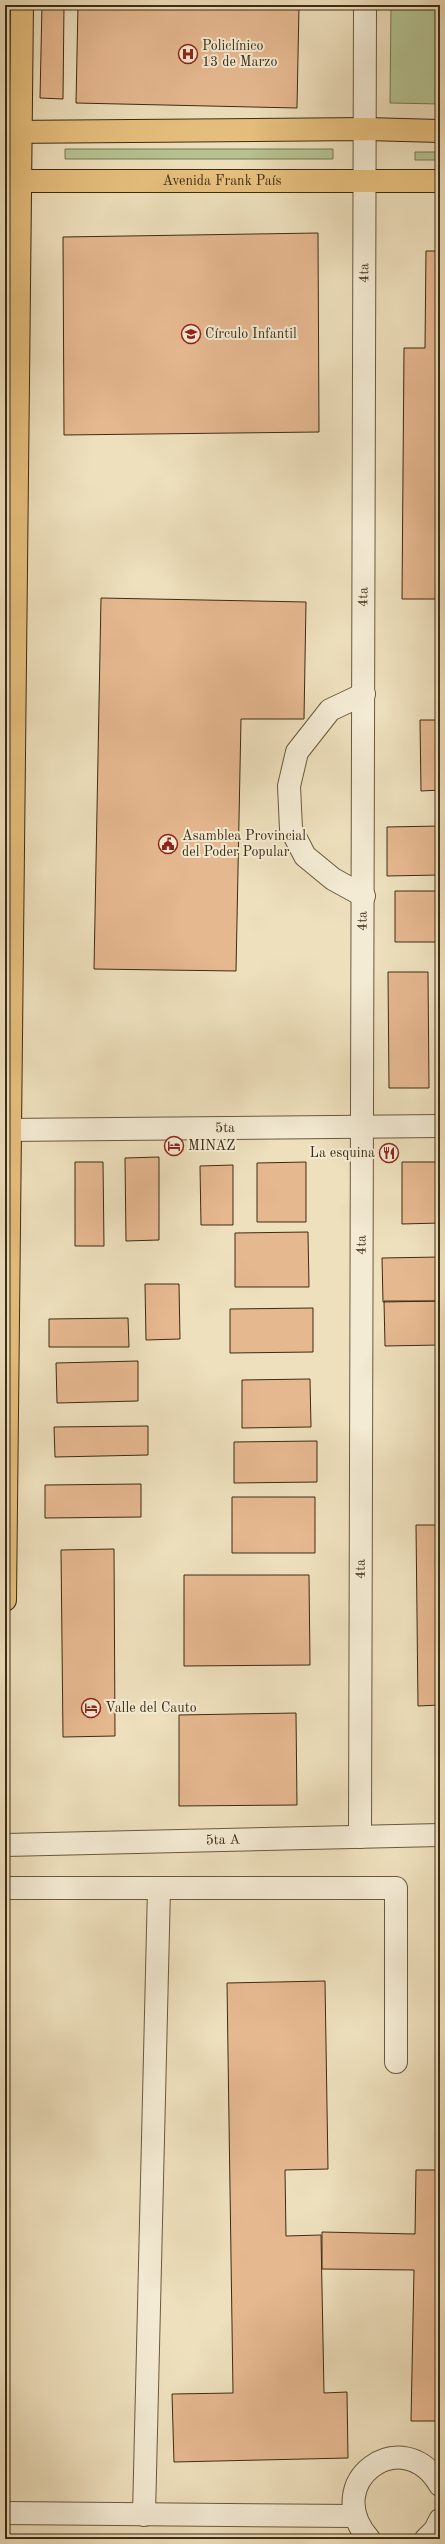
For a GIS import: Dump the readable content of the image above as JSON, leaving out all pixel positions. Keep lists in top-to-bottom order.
{
  "streets": {
    "main road": ["Avenida Frank País"],
    "street": ["4ta", "5ta", "5ta A"]
  },
  "crossings": [
    ["Avenida Frank País", "4ta"],
    ["4ta", "5ta"],
    ["4ta", "5ta A"]
  ],
  "places": {
    "hospital": ["Policlínico 13 de Marzo"],
    "school or university": ["Círculo Infantil"],
    "public building": ["Asamblea Provincial del Poder Popular"],
    "hotel": ["MINAZ", "Valle del Cauto"],
    "restaurant": ["La esquina"]
  }
}
